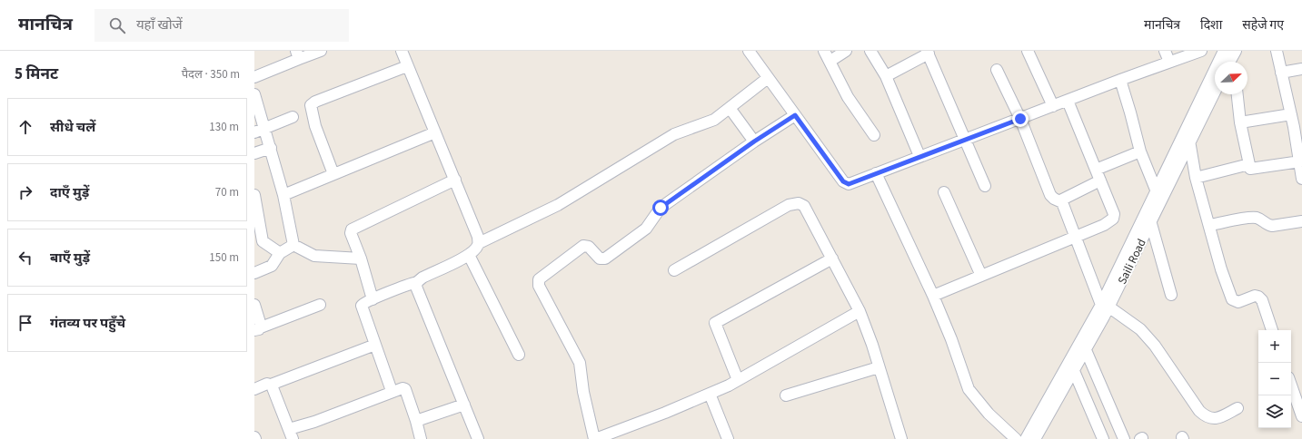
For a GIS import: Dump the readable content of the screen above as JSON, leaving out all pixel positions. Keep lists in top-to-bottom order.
{
  "streets": {
    "street": ["Saili Road"]
  },
  "north": "top right",
  "page": {
    "header": "मानचित्र",
    "search": "यहाँ खोजें",
    "nav": ["मानचित्र", "दिशा", "सहेजे गए"],
    "heading": ["5 मिनट", "पैदल · 350 m"],
    "list": [
      ["सीधे चलें", "130 m"],
      ["दाएँ मुड़ें", "70 m"],
      ["बाएँ मुड़ें", "150 m"],
      "गंतव्य पर पहुँचे"
    ],
    "map_buttons": ["+", "−"]
  }
}
